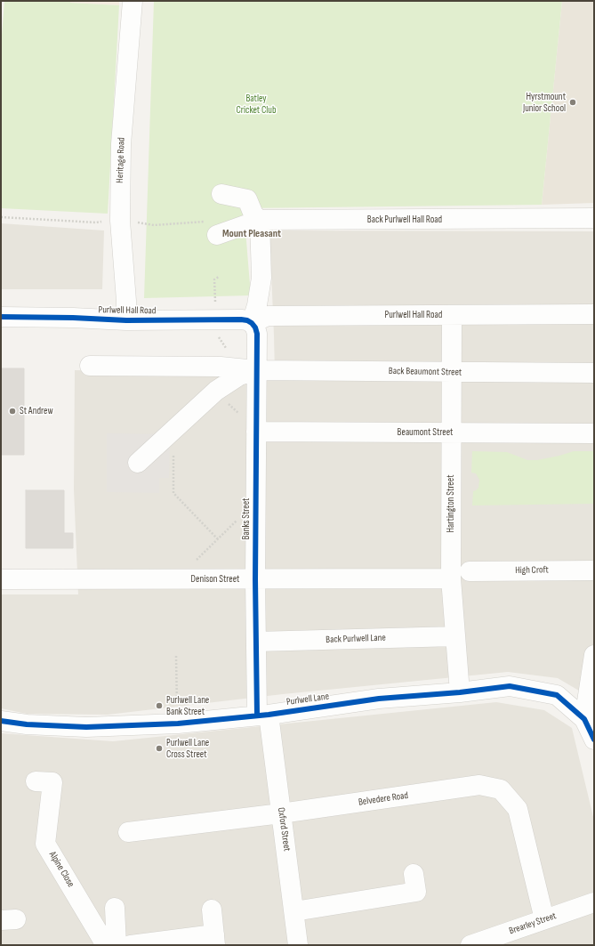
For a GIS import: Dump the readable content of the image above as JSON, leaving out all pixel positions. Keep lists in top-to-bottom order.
{
  "streets": {
    "street": [
      "Heritage Road",
      "Back Purlwell Hall Road",
      "Purlwell Hall Road",
      "Back Beaumont Street",
      "Beaumont Street",
      "Hartington Street",
      "Banks Street",
      "High Croft",
      "Denison Street",
      "Back Purlwell Lane",
      "Purlwell Lane",
      "Belvedere Road",
      "Oxford Street",
      "Alpine Close",
      "Brearley Street"
    ]
  },
  "crossings": [
    ["Heritage Road", "Purlwell Hall Road"],
    ["Purlwell Hall Road", "Hartington Street"],
    ["Purlwell Hall Road", "Banks Street"],
    ["Back Beaumont Street", "Hartington Street"],
    ["Back Beaumont Street", "Banks Street"],
    ["Beaumont Street", "Hartington Street"],
    ["Beaumont Street", "Banks Street"],
    ["Hartington Street", "Denison Street"],
    ["Hartington Street", "Back Purlwell Lane"],
    ["Hartington Street", "Purlwell Lane"],
    ["Banks Street", "Denison Street"],
    ["Banks Street", "Back Purlwell Lane"],
    ["Banks Street", "Purlwell Lane"],
    ["Banks Street", "Oxford Street"],
    ["Purlwell Lane", "Oxford Street"],
    ["Belvedere Road", "Oxford Street"],
    ["Belvedere Road", "Brearley Street"]
  ],
  "districts": ["Mount Pleasant"],
  "parks": ["Batley Cricket Club"],
  "places": [
    "Hyrstmount Junior School",
    "St Andrew",
    "Purlwell Lane Bank Street",
    "Purlwell Lane Cross Street"
  ]
}
